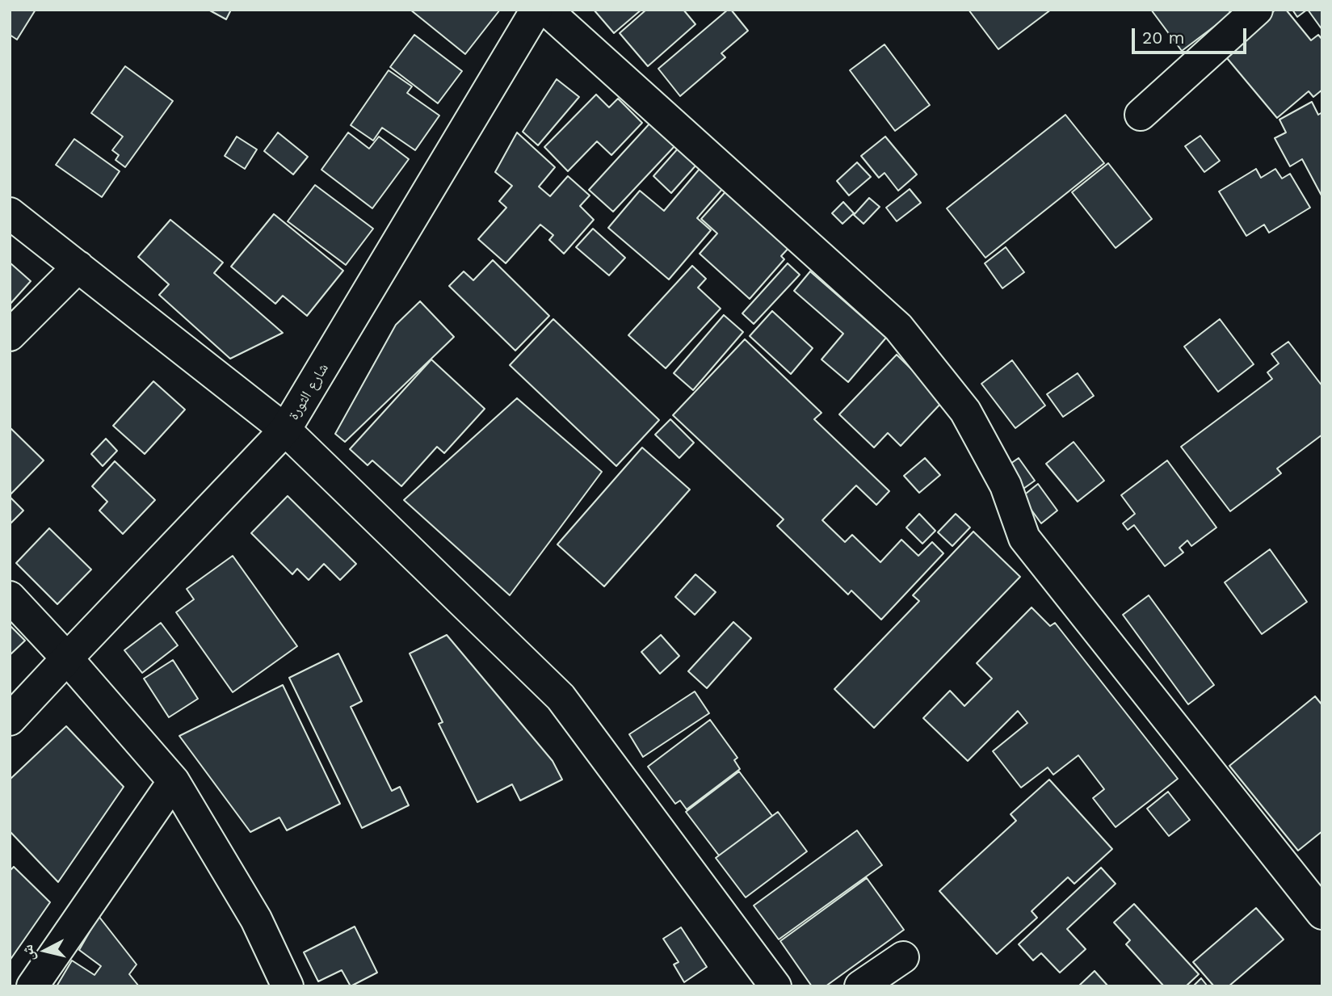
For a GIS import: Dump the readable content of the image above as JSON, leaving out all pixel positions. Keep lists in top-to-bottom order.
{
  "streets": {
    "street": ["شارع الثورة"]
  },
  "scale_bar": "20 m",
  "north": "left"
}
